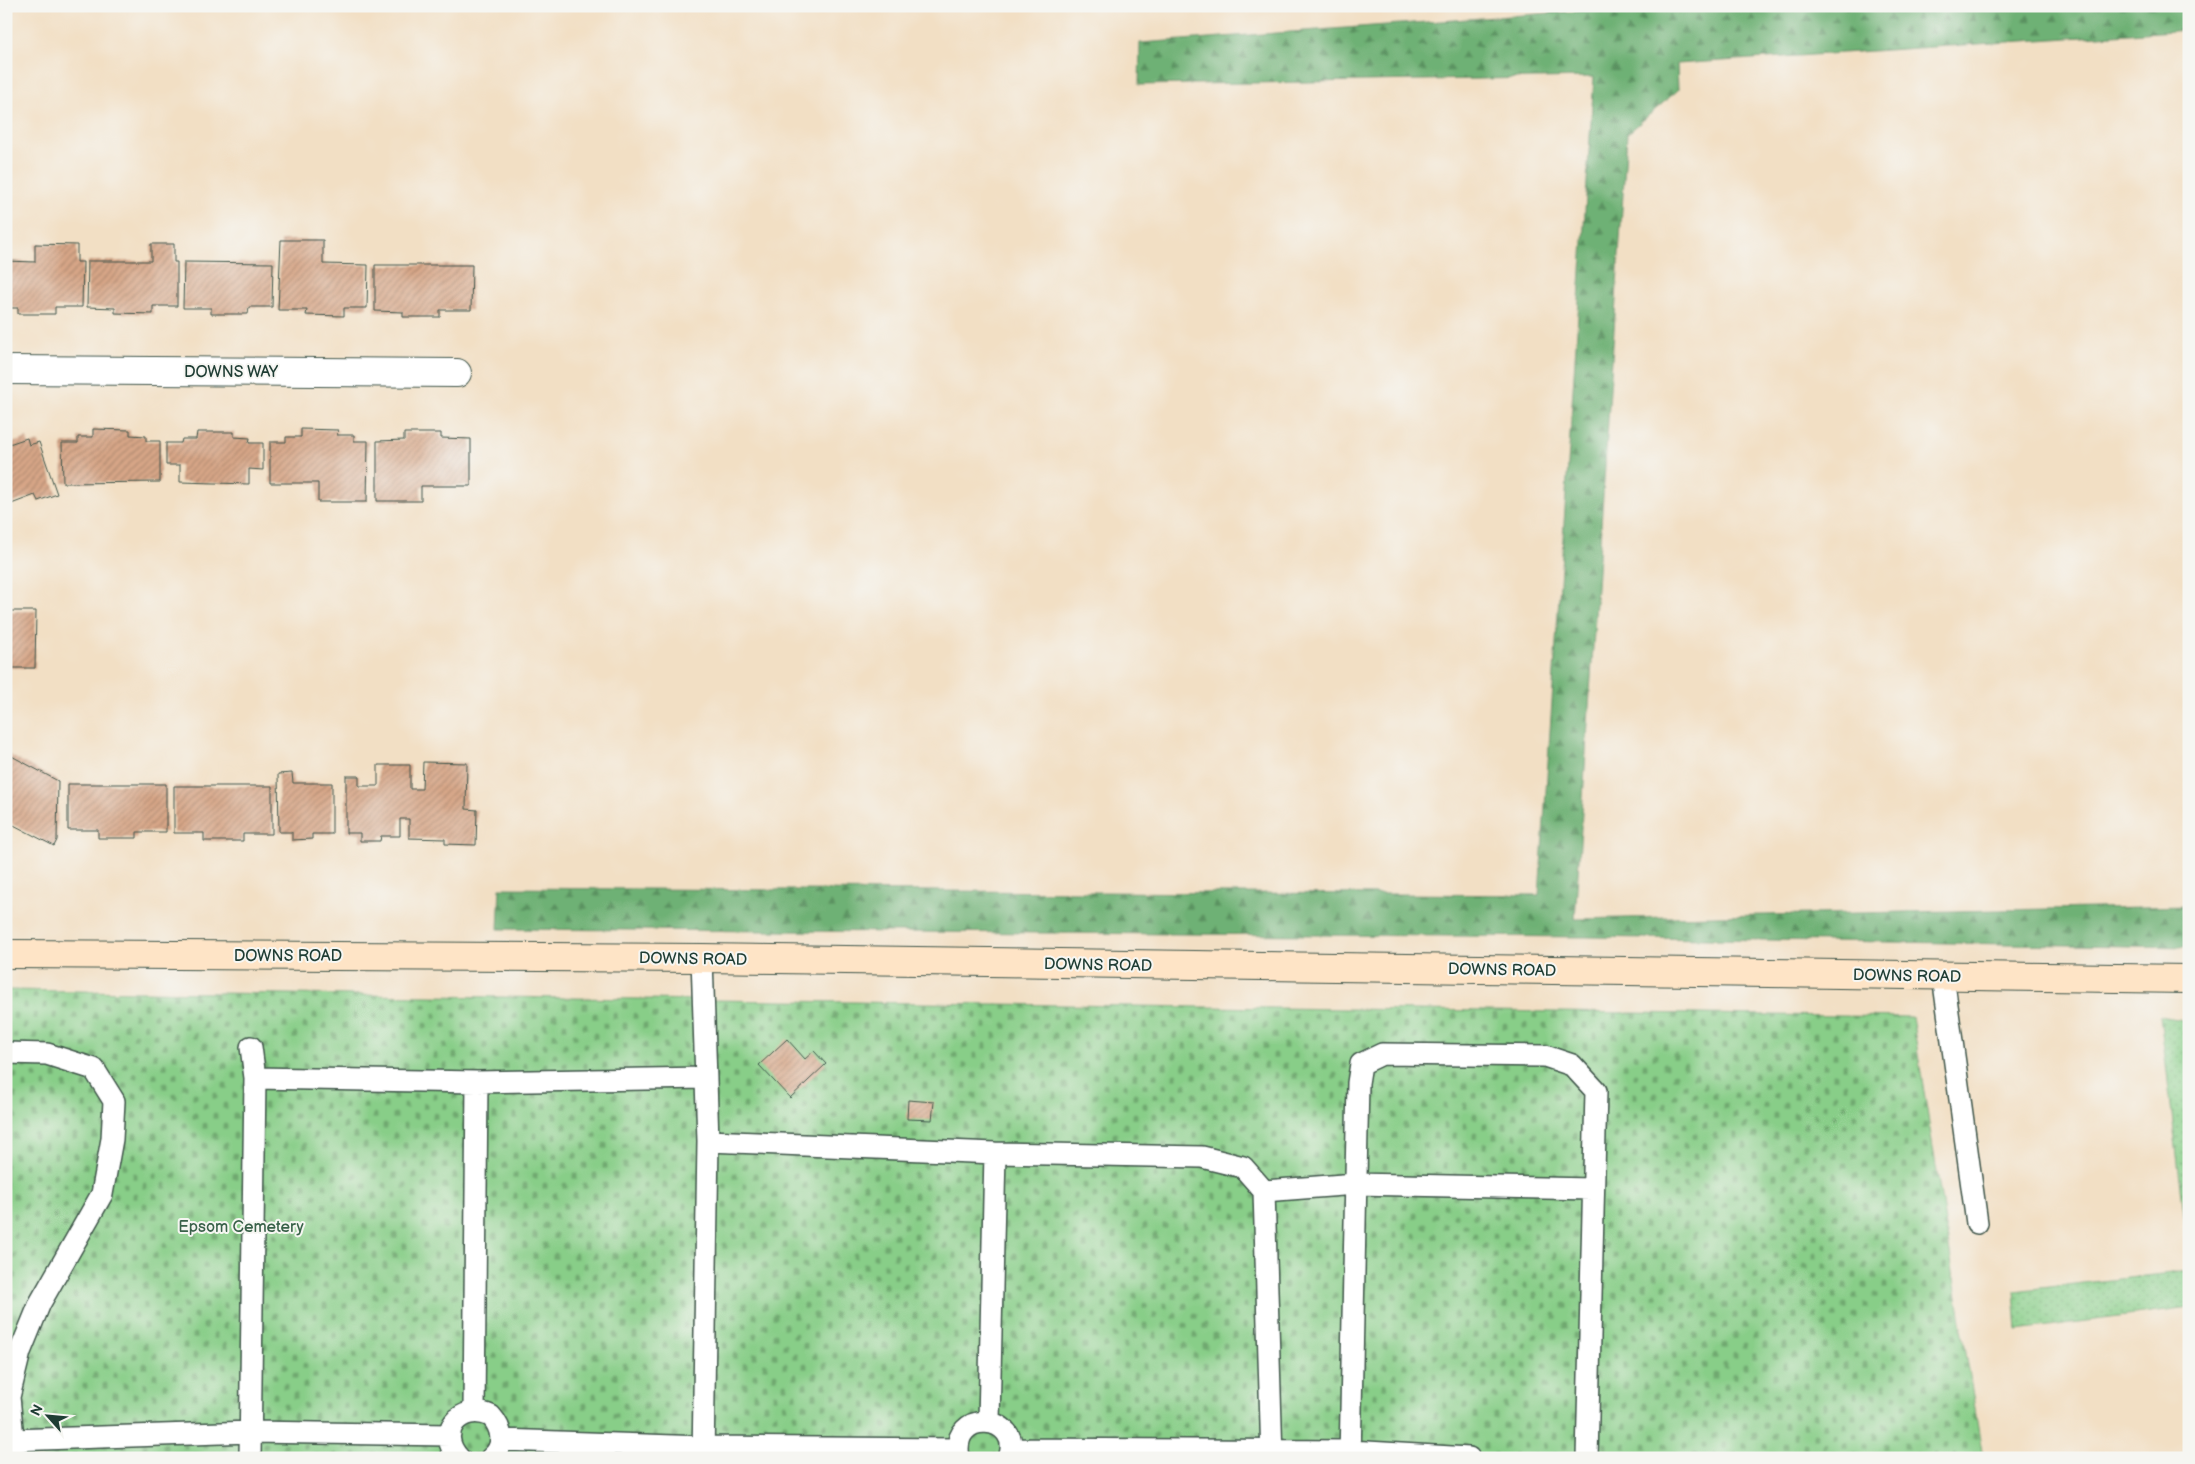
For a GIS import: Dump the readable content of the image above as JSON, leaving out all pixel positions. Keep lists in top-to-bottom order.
{
  "streets": {
    "main road": ["DOWNS ROAD"],
    "street": ["DOWNS WAY"]
  },
  "parks": ["Epsom Cemetery"],
  "north": "top left"
}
